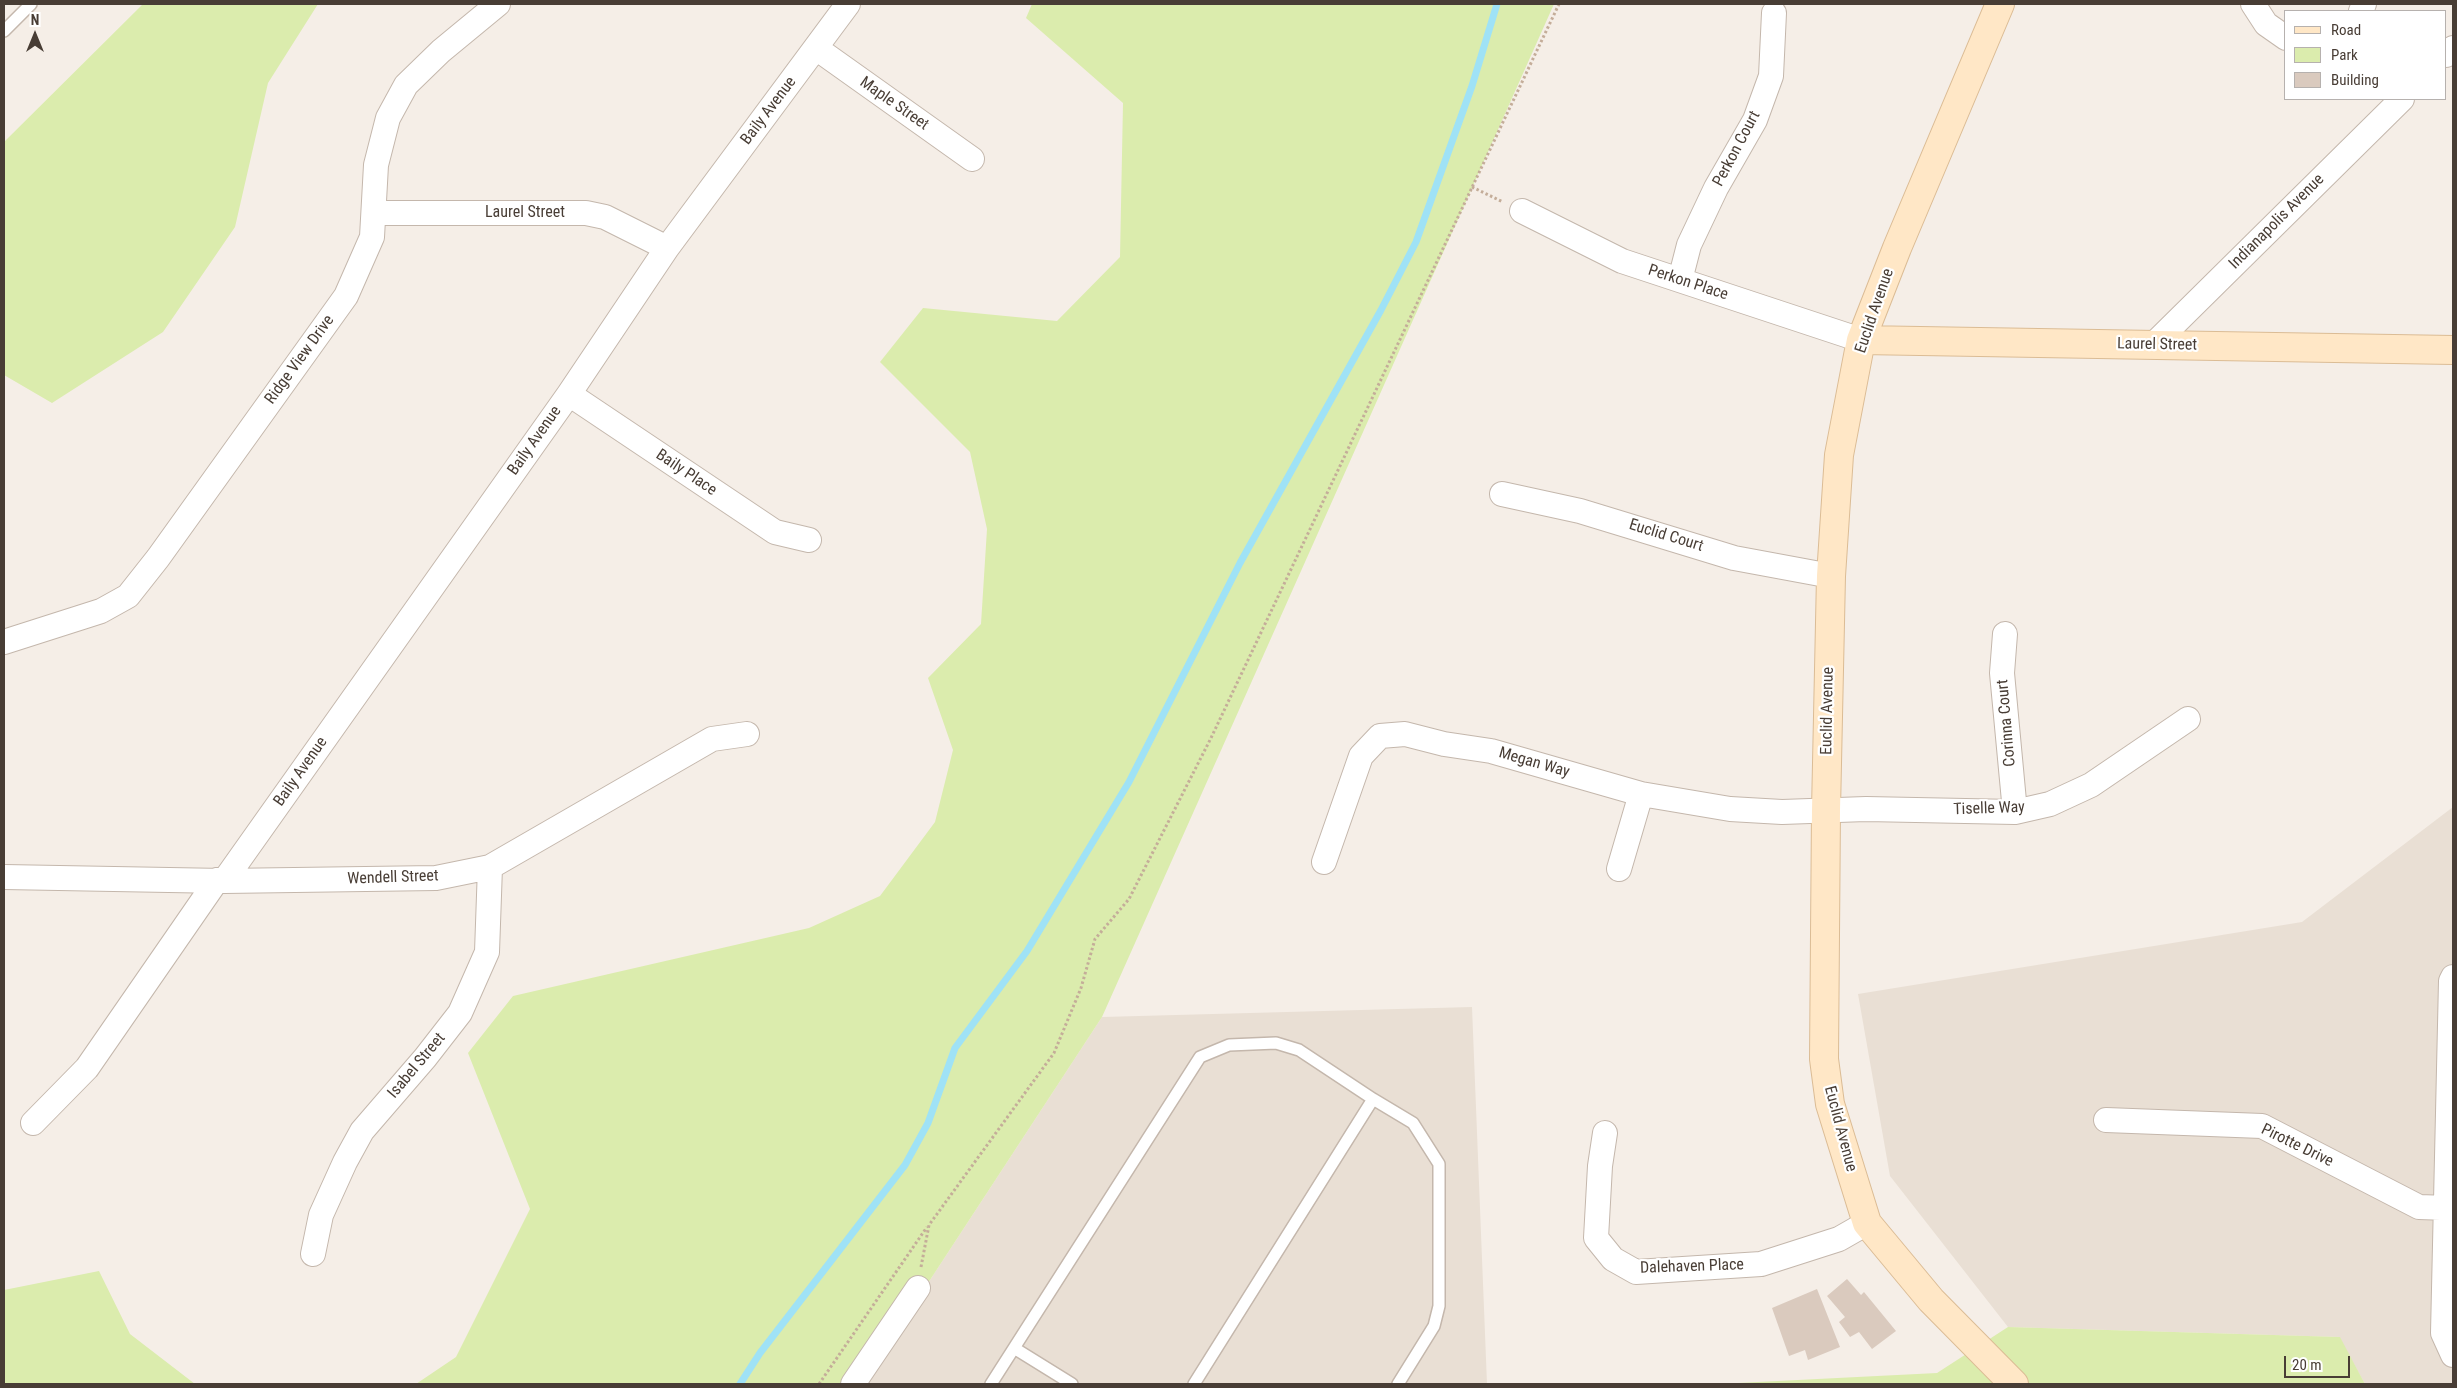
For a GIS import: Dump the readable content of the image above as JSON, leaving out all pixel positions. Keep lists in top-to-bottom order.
{
  "streets": {
    "main road": ["Laurel Street", "Euclid Avenue"],
    "street": [
      "Maple Street",
      "Baily Avenue",
      "Perkon Court",
      "Indianapolis Avenue",
      "Perkon Place",
      "Ridge View Drive",
      "Baily Place",
      "Euclid Court",
      "Corinna Court",
      "Megan Way",
      "Tiselle Way",
      "Wendell Street",
      "Isabel Street",
      "Pirotte Drive",
      "Dalehaven Place"
    ]
  },
  "crossings": [
    ["Maple Street", "Baily Avenue"],
    ["Baily Avenue", "Laurel Street"],
    ["Baily Avenue", "Baily Place"],
    ["Baily Avenue", "Wendell Street"],
    ["Perkon Court", "Perkon Place"],
    ["Laurel Street", "Indianapolis Avenue"],
    ["Laurel Street", "Perkon Place"],
    ["Laurel Street", "Euclid Avenue"],
    ["Laurel Street", "Ridge View Drive"],
    ["Perkon Place", "Euclid Avenue"],
    ["Euclid Avenue", "Euclid Court"],
    ["Euclid Avenue", "Megan Way"],
    ["Euclid Avenue", "Tiselle Way"],
    ["Euclid Avenue", "Dalehaven Place"],
    ["Corinna Court", "Tiselle Way"],
    ["Megan Way", "Tiselle Way"],
    ["Wendell Street", "Isabel Street"]
  ],
  "legend": ["Road", "Park", "Building"],
  "scale_bar": "20 m",
  "north": "top"
}
